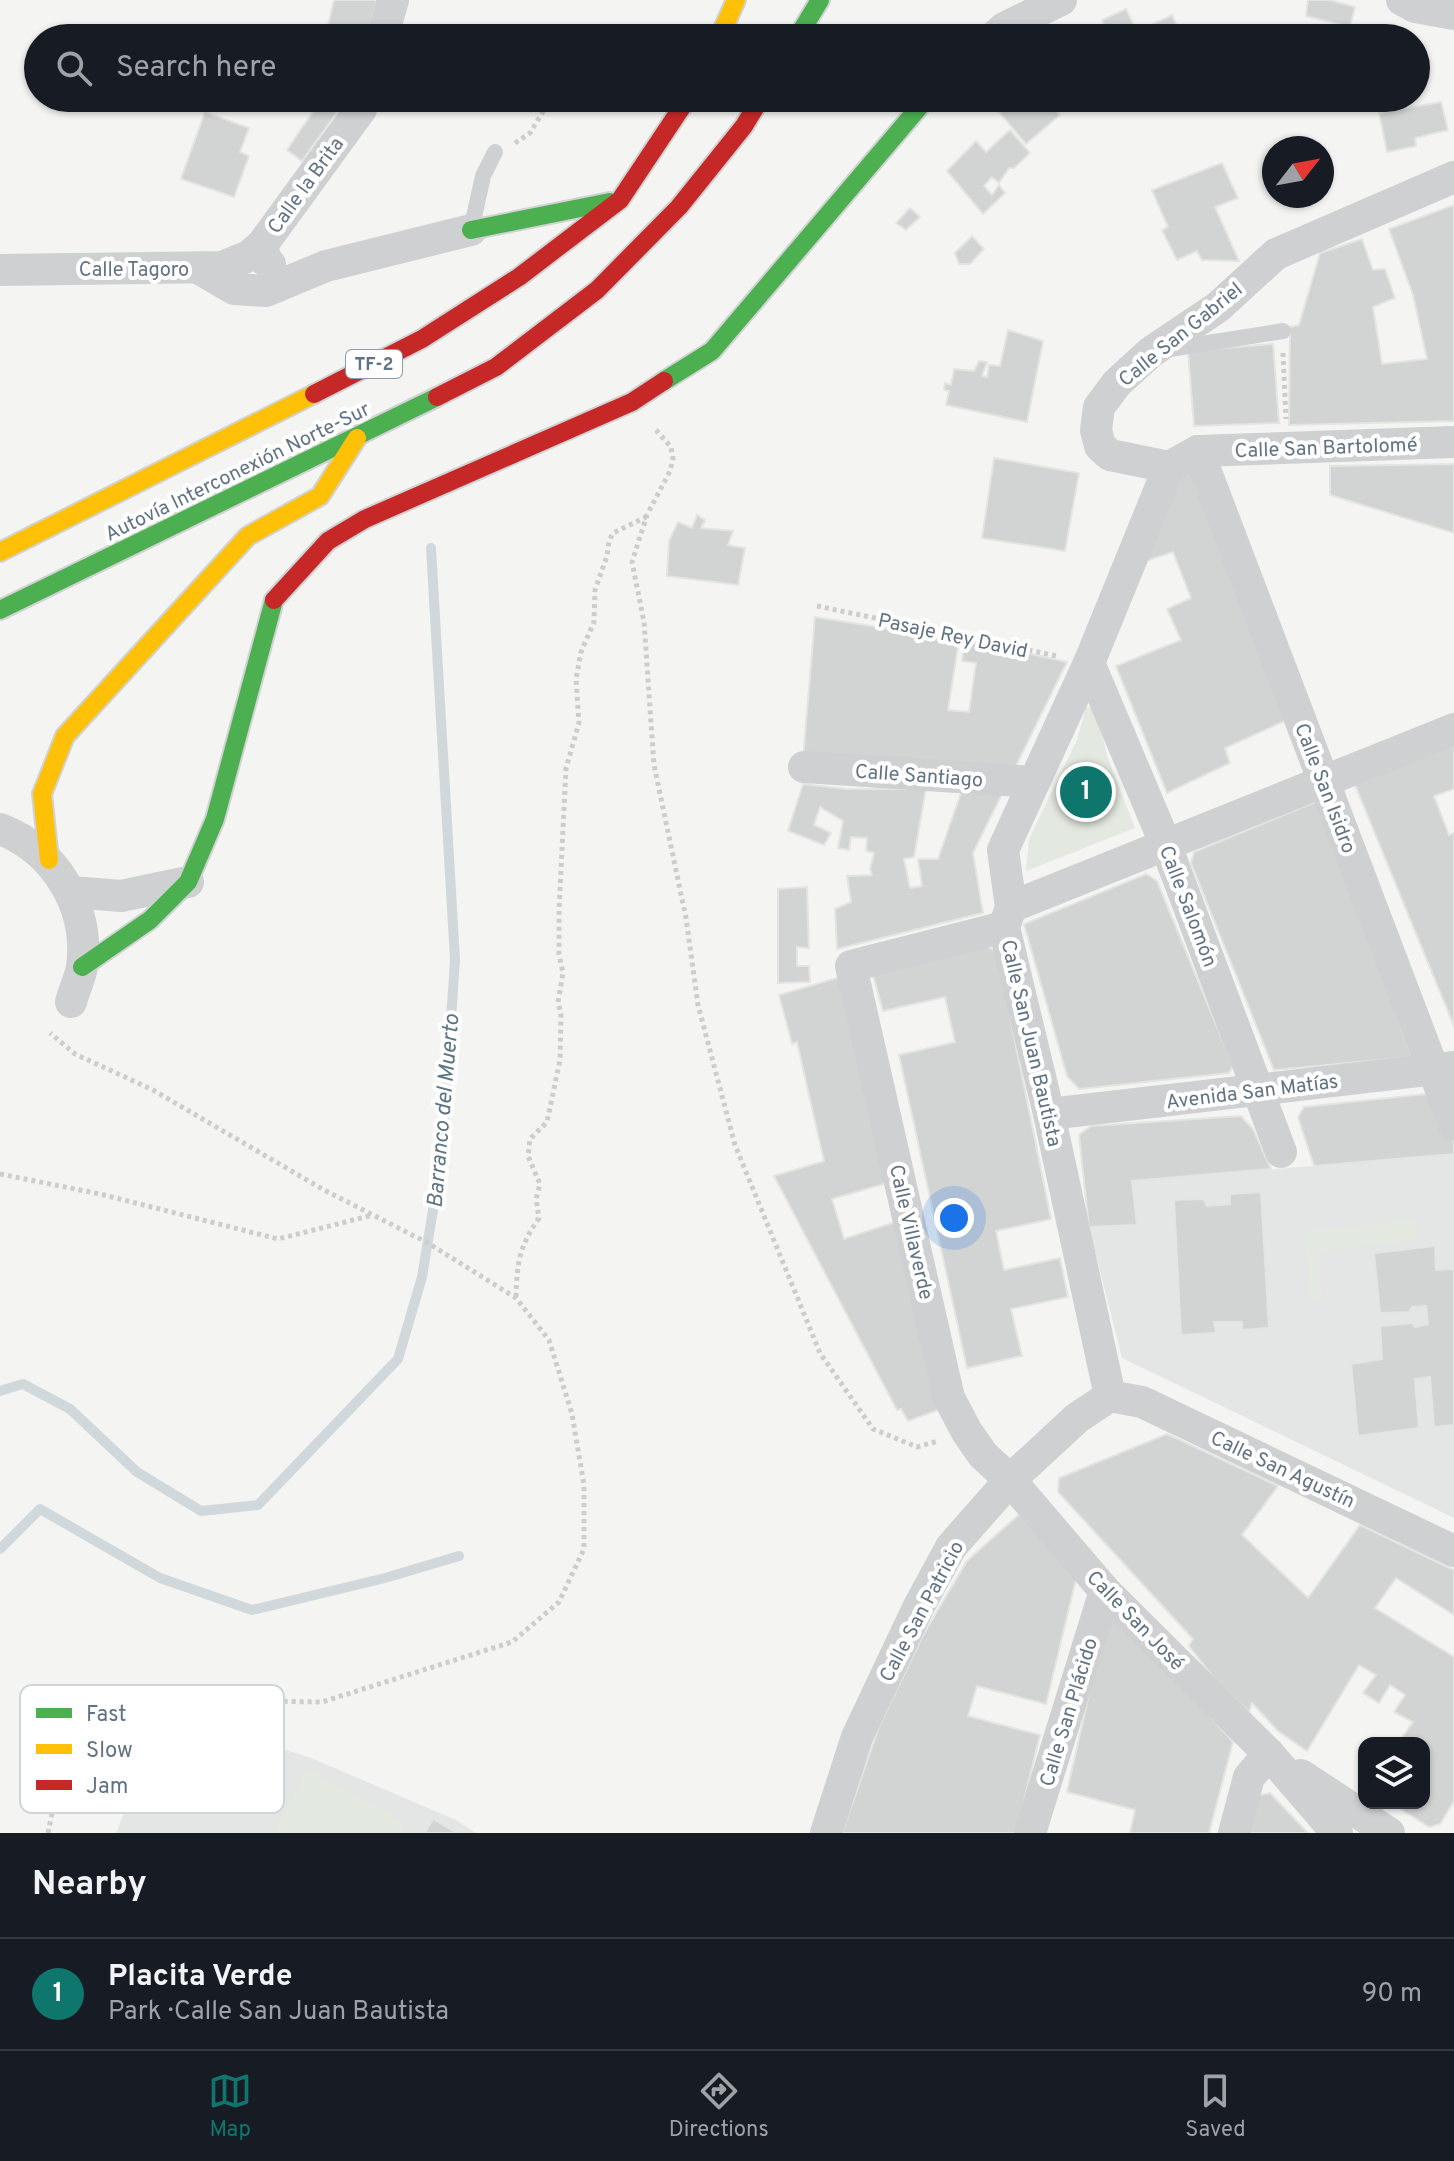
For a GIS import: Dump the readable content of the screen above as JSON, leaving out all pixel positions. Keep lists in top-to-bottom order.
{
  "streets": {
    "main road": ["TF-2", "Autovía Interconexión Norte-Sur"],
    "street": [
      "Calle la Brita",
      "Calle Tagoro",
      "Calle San Gabriel",
      "Calle San Bartolomé",
      "Calle Santiago",
      "Calle San Isidro",
      "Calle Salomón",
      "Calle San Juan Bautista",
      "Avenida San Matías",
      "Calle Villaverde",
      "Calle San Agustín",
      "Calle San Patricio",
      "Calle San José",
      "Calle San Plácido"
    ],
    "path": ["Pasaje Rey David"]
  },
  "crossings": [
    ["Calle la Brita", "Calle Tagoro"],
    ["Calle San Gabriel", "Calle San Juan Bautista"],
    ["Calle San Bartolomé", "Calle San Isidro"],
    ["Pasaje Rey David", "Calle Salomón"],
    ["Pasaje Rey David", "Calle San Juan Bautista"],
    ["Calle Santiago", "Calle San Juan Bautista"],
    ["Calle San Isidro", "Avenida San Matías"],
    ["Calle Salomón", "Calle San Juan Bautista"],
    ["Calle Salomón", "Avenida San Matías"],
    ["Calle San Juan Bautista", "Avenida San Matías"],
    ["Calle San Juan Bautista", "Calle Villaverde"],
    ["Calle San Juan Bautista", "Calle San Agustín"],
    ["Calle San Juan Bautista", "Calle San Patricio"],
    ["Calle Villaverde", "Calle San Patricio"],
    ["Calle Villaverde", "Calle San José"],
    ["Calle San Agustín", "Calle San Patricio"],
    ["Calle San Patricio", "Calle San José"],
    ["Calle San José", "Calle San Plácido"]
  ],
  "water": ["Barranco del Muerto"],
  "legend": ["Fast", "Slow", "Jam"],
  "north": "top right",
  "page": {
    "search": "Search here",
    "pins": "1",
    "heading": "Nearby",
    "list": [
      {
        "mark": "1",
        "name": "Placita Verde",
        "note": "Park · Calle San Juan Bautista",
        "value": "90 m"
      }
    ],
    "nav": ["Map", "Directions", "Saved"]
  }
}
